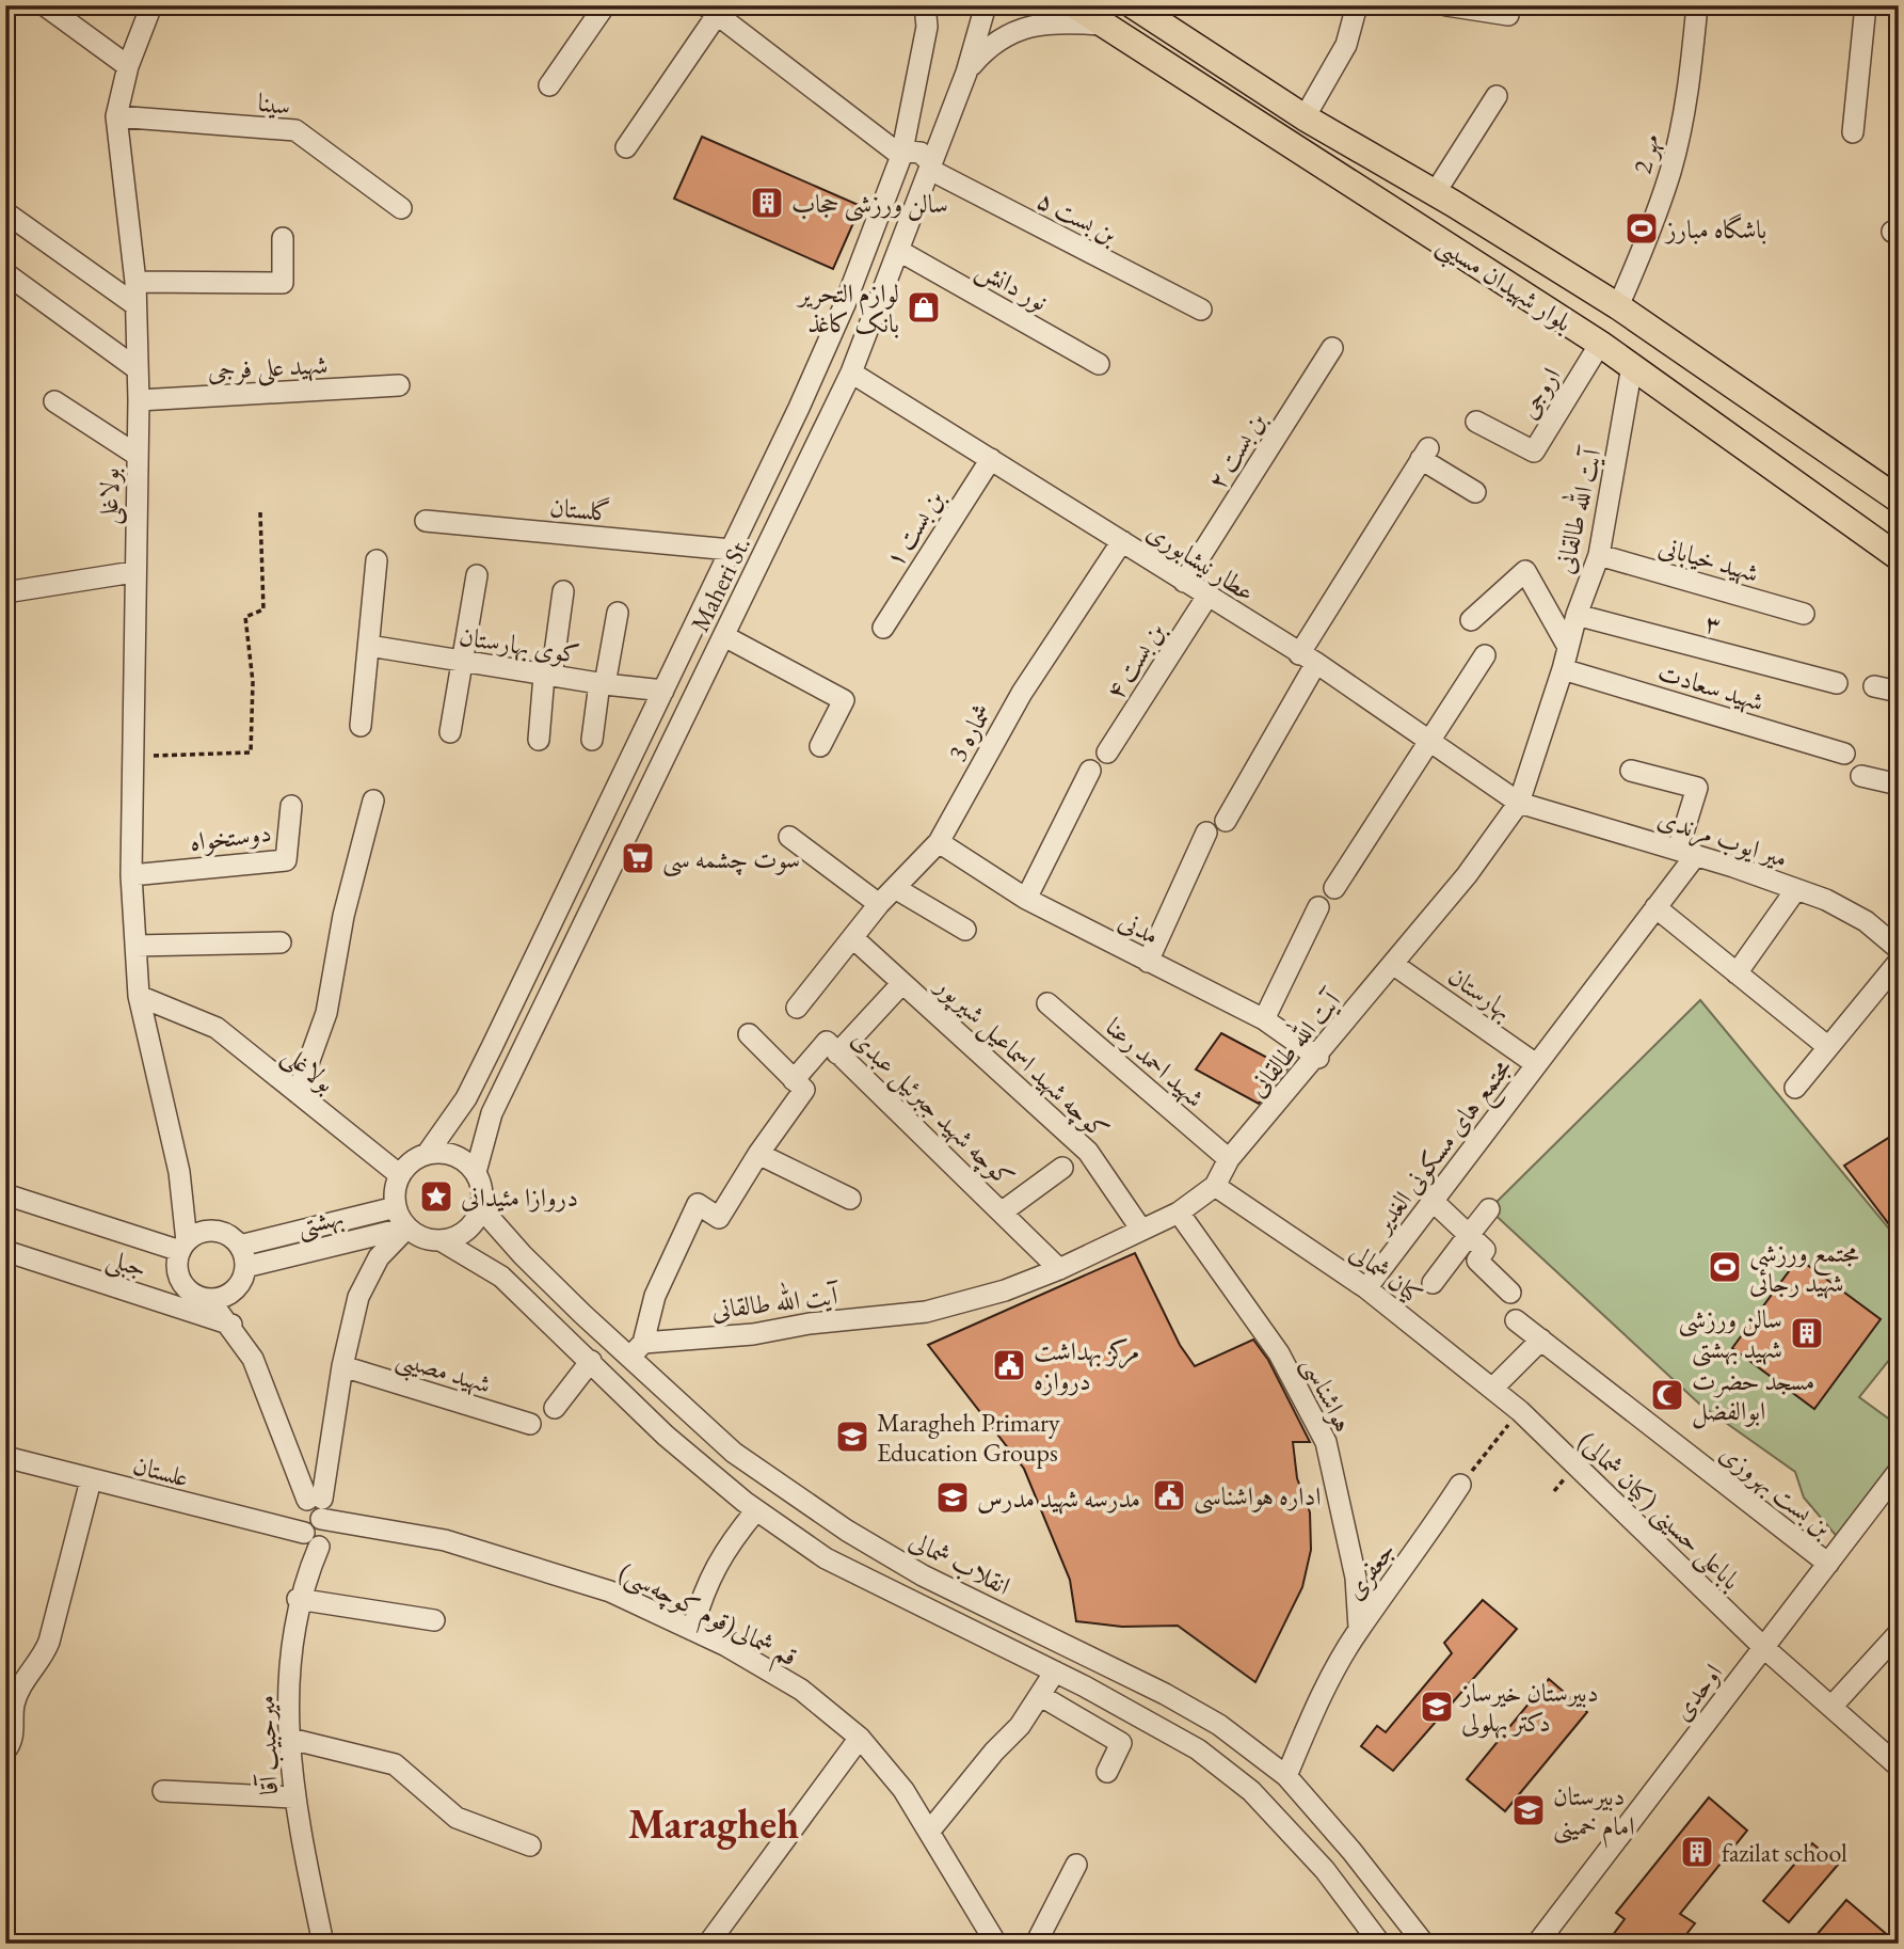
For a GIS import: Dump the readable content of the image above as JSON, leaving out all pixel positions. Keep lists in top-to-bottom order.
{
  "streets": {
    "main road": ["بلوار شهیدان مسیبی"],
    "street": [
      "سینا",
      "مهر 2",
      "بن بست ۵",
      "نور دانش",
      "شهید علی فرجی",
      "اروجی",
      "بن بست ۲",
      "بولاغلی",
      "گلستان",
      "آیت الله طالقانی",
      "بن بست ۱",
      "شهید خیابانی",
      "عطار نیشابوری",
      "Maheri St.",
      "۳",
      "کوی بهارستان",
      "بن بست ۴",
      "شهید سعادت",
      "شماره 3",
      "دوستخواه",
      "میر ایوب مرندی",
      "مدنی",
      "بهارستان",
      "کوچه شهید اسماعیل شیرپور",
      "شهید احمد رعنا",
      "کوچه شهید جبرئیل عبدی",
      "مجتمع های مسکونی الغدیر",
      "بهشتی",
      "جبلی",
      "کیان شمالی",
      "شهید مصیبی",
      "هواشناسی",
      "علستان",
      "بن بست بهروزی",
      "باباعلی حسینی (کیان شمالی)",
      "انقلاب شمالی",
      "جعفری",
      "قم شمالی(قوم کوچه‌سی)",
      "اوحدی",
      "میرحبیب آقا"
    ]
  },
  "crossings": [
    ["سینا", "بولاغلی"],
    ["مهر 2", "بلوار شهیدان مسیبی"],
    ["بن بست ۵", "Maheri St."],
    ["بلوار شهیدان مسیبی", "اروجی"],
    ["بلوار شهیدان مسیبی", "آیت الله طالقانی"],
    ["بلوار شهیدان مسیبی", "Maheri St."],
    ["نور دانش", "Maheri St."],
    ["شهید علی فرجی", "بولاغلی"],
    ["بن بست ۲", "عطار نیشابوری"],
    ["بولاغلی", "Maheri St."],
    ["بولاغلی", "دوستخواه"],
    ["بولاغلی", "بهشتی"],
    ["بولاغلی", "انقلاب شمالی"],
    ["بولاغلی", "میرحبیب آقا"],
    ["گلستان", "Maheri St."],
    ["آیت الله طالقانی", "شهید خیابانی"],
    ["آیت الله طالقانی", "عطار نیشابوری"],
    ["آیت الله طالقانی", "۳"],
    ["آیت الله طالقانی", "شهید سعادت"],
    ["آیت الله طالقانی", "میر ایوب مرندی"],
    ["آیت الله طالقانی", "مدنی"],
    ["آیت الله طالقانی", "بهارستان"],
    ["آیت الله طالقانی", "کوچه شهید اسماعیل شیرپور"],
    ["آیت الله طالقانی", "شهید احمد رعنا"],
    ["آیت الله طالقانی", "کوچه شهید جبرئیل عبدی"],
    ["آیت الله طالقانی", "کیان شمالی"],
    ["آیت الله طالقانی", "هواشناسی"],
    ["آیت الله طالقانی", "انقلاب شمالی"],
    ["بن بست ۱", "عطار نیشابوری"],
    ["عطار نیشابوری", "Maheri St."],
    ["عطار نیشابوری", "بن بست ۴"],
    ["عطار نیشابوری", "شماره 3"],
    ["عطار نیشابوری", "میر ایوب مرندی"],
    ["Maheri St.", "کوی بهارستان"],
    ["Maheri St.", "بهشتی"],
    ["Maheri St.", "انقلاب شمالی"],
    ["Maheri St.", "میرحبیب آقا"],
    ["شماره 3", "مدنی"],
    ["شماره 3", "کوچه شهید اسماعیل شیرپور"],
    ["میر ایوب مرندی", "مجتمع های مسکونی الغدیر"],
    ["بهارستان", "مجتمع های مسکونی الغدیر"],
    ["مجتمع های مسکونی الغدیر", "کیان شمالی"],
    ["بهشتی", "انقلاب شمالی"],
    ["بهشتی", "میرحبیب آقا"],
    ["کیان شمالی", "باباعلی حسینی (کیان شمالی)"],
    ["شهید مصیبی", "میرحبیب آقا"],
    ["هواشناسی", "جعفری"],
    ["علستان", "میرحبیب آقا"],
    ["بن بست بهروزی", "اوحدی"],
    ["باباعلی حسینی (کیان شمالی)", "اوحدی"],
    ["انقلاب شمالی", "جعفری"],
    ["انقلاب شمالی", "میرحبیب آقا"],
    ["قم شمالی(قوم کوچه‌سی)", "میرحبیب آقا"]
  ],
  "districts": ["Maragheh"],
  "places": {
    "building": ["سالن ورزشی حجاب", "سالن ورزشی شهید بهشتی", "fazilat school"],
    "sports": ["باشگاه مبارز", "مجتمع ورزشی شهید رجائی"],
    "shop": ["لوازم التحریر بانک کاغذ"],
    "supermarket": ["سوت چشمه سی"],
    "place": ["دروازا مئیدانی"],
    "public building": ["مرکز بهداشت دروازه", "اداره هواشناسی"],
    "mosque": ["مسجد حضرت ابوالفضل"],
    "school or university": [
      "Maragheh Primary Education Groups",
      "مدرسه شهید مدرس",
      "دبیرستان خیرساز دکتر بهلولی",
      "دبیرستان امام خمینی"
    ]
  }
}
